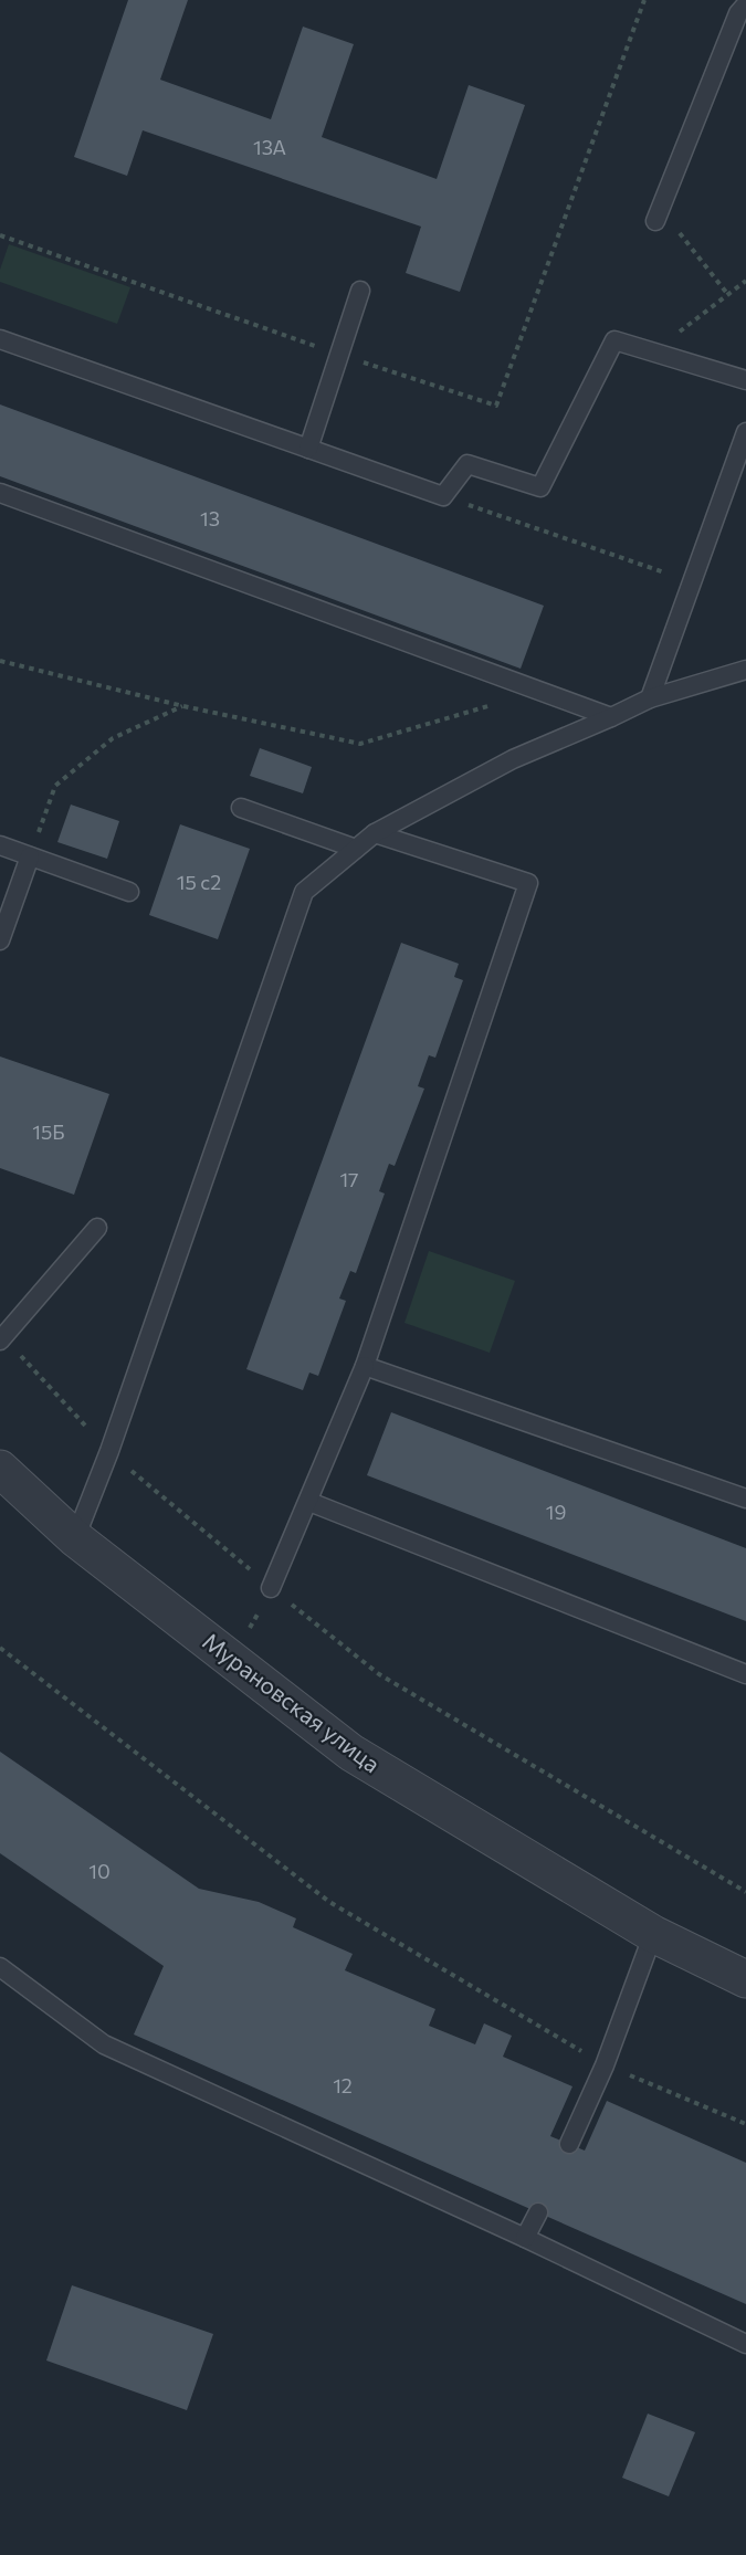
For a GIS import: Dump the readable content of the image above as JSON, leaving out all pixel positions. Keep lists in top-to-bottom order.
{
  "streets": {
    "street": ["Мурановская улица"]
  },
  "house_numbers": [
    "13А",
    "13",
    "15 с2",
    "15Б",
    "17",
    "19",
    "10",
    "12"
  ]
}
